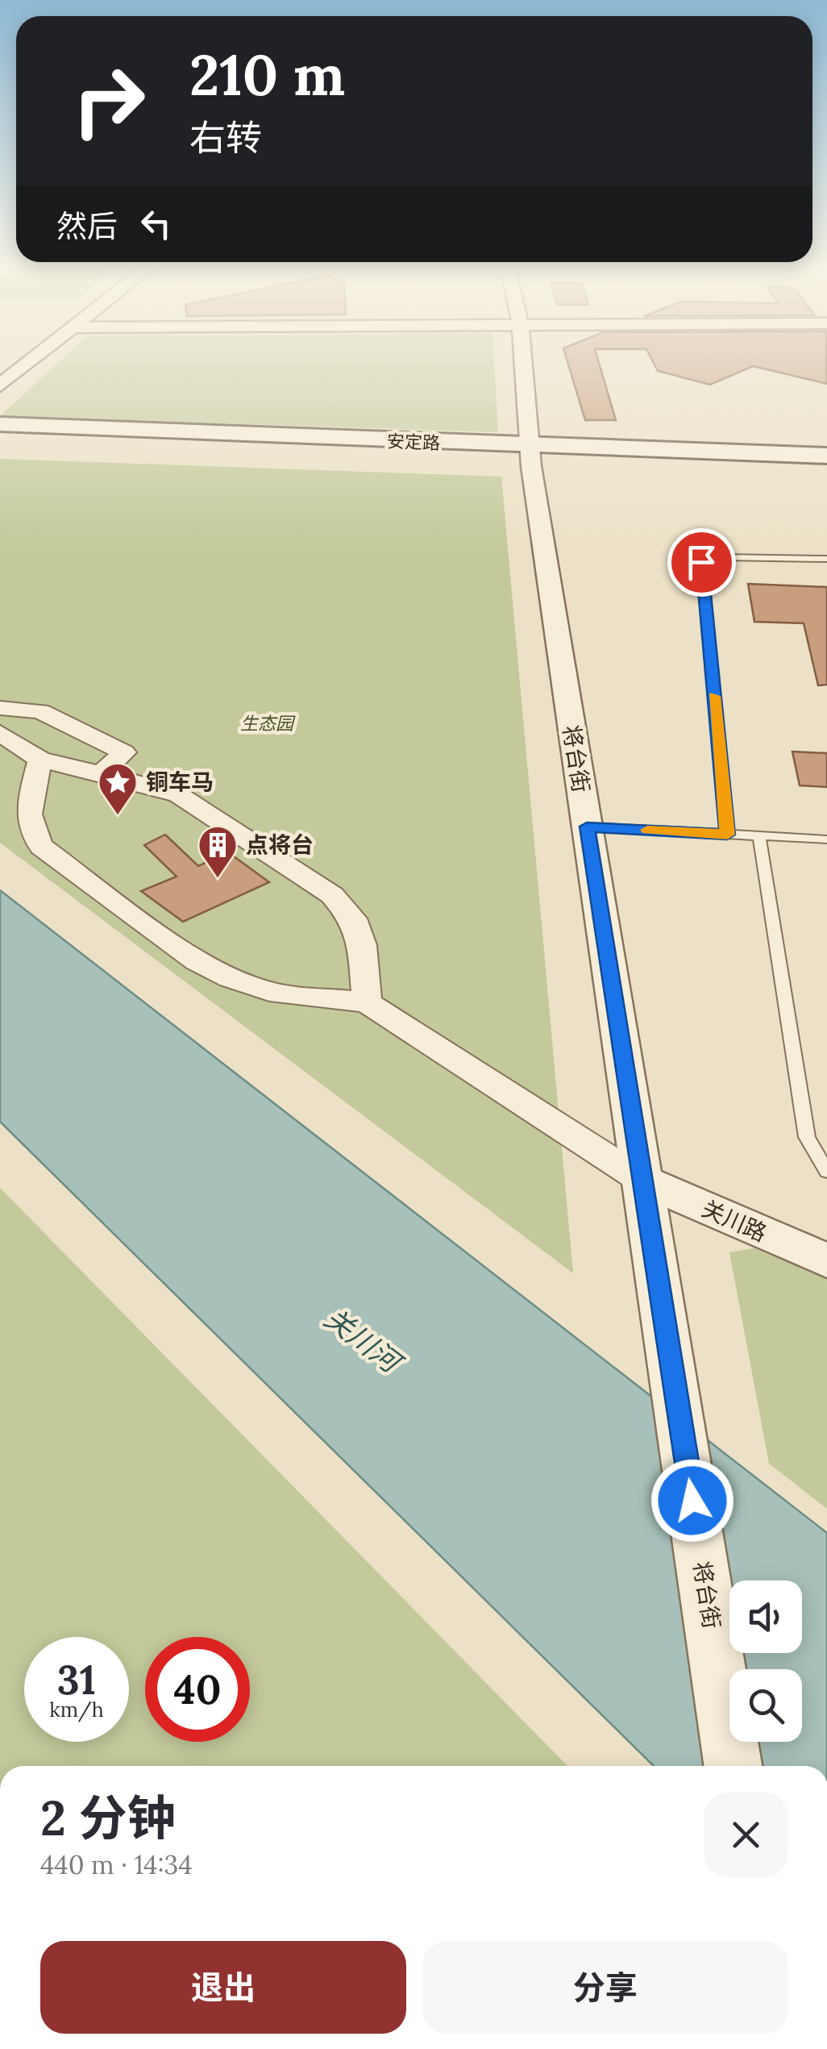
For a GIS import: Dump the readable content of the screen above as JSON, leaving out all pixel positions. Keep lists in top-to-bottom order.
{
  "streets": {
    "main road": ["安定路"],
    "street": ["将台街", "关川路"]
  },
  "crossings": [
    ["安定路", "将台街"],
    ["将台街", "关川路"]
  ],
  "water": ["关川河"],
  "parks": ["生态园"],
  "places": {
    "place": ["铜车马"],
    "building": ["点将台"]
  },
  "page": {
    "turn": ["210 m", "右转"],
    "then": "然后",
    "speed": "31 km/h",
    "limit": "40",
    "heading": ["2 分钟", "440 m · 14:34"],
    "buttons": ["退出", "分享"]
  }
}
